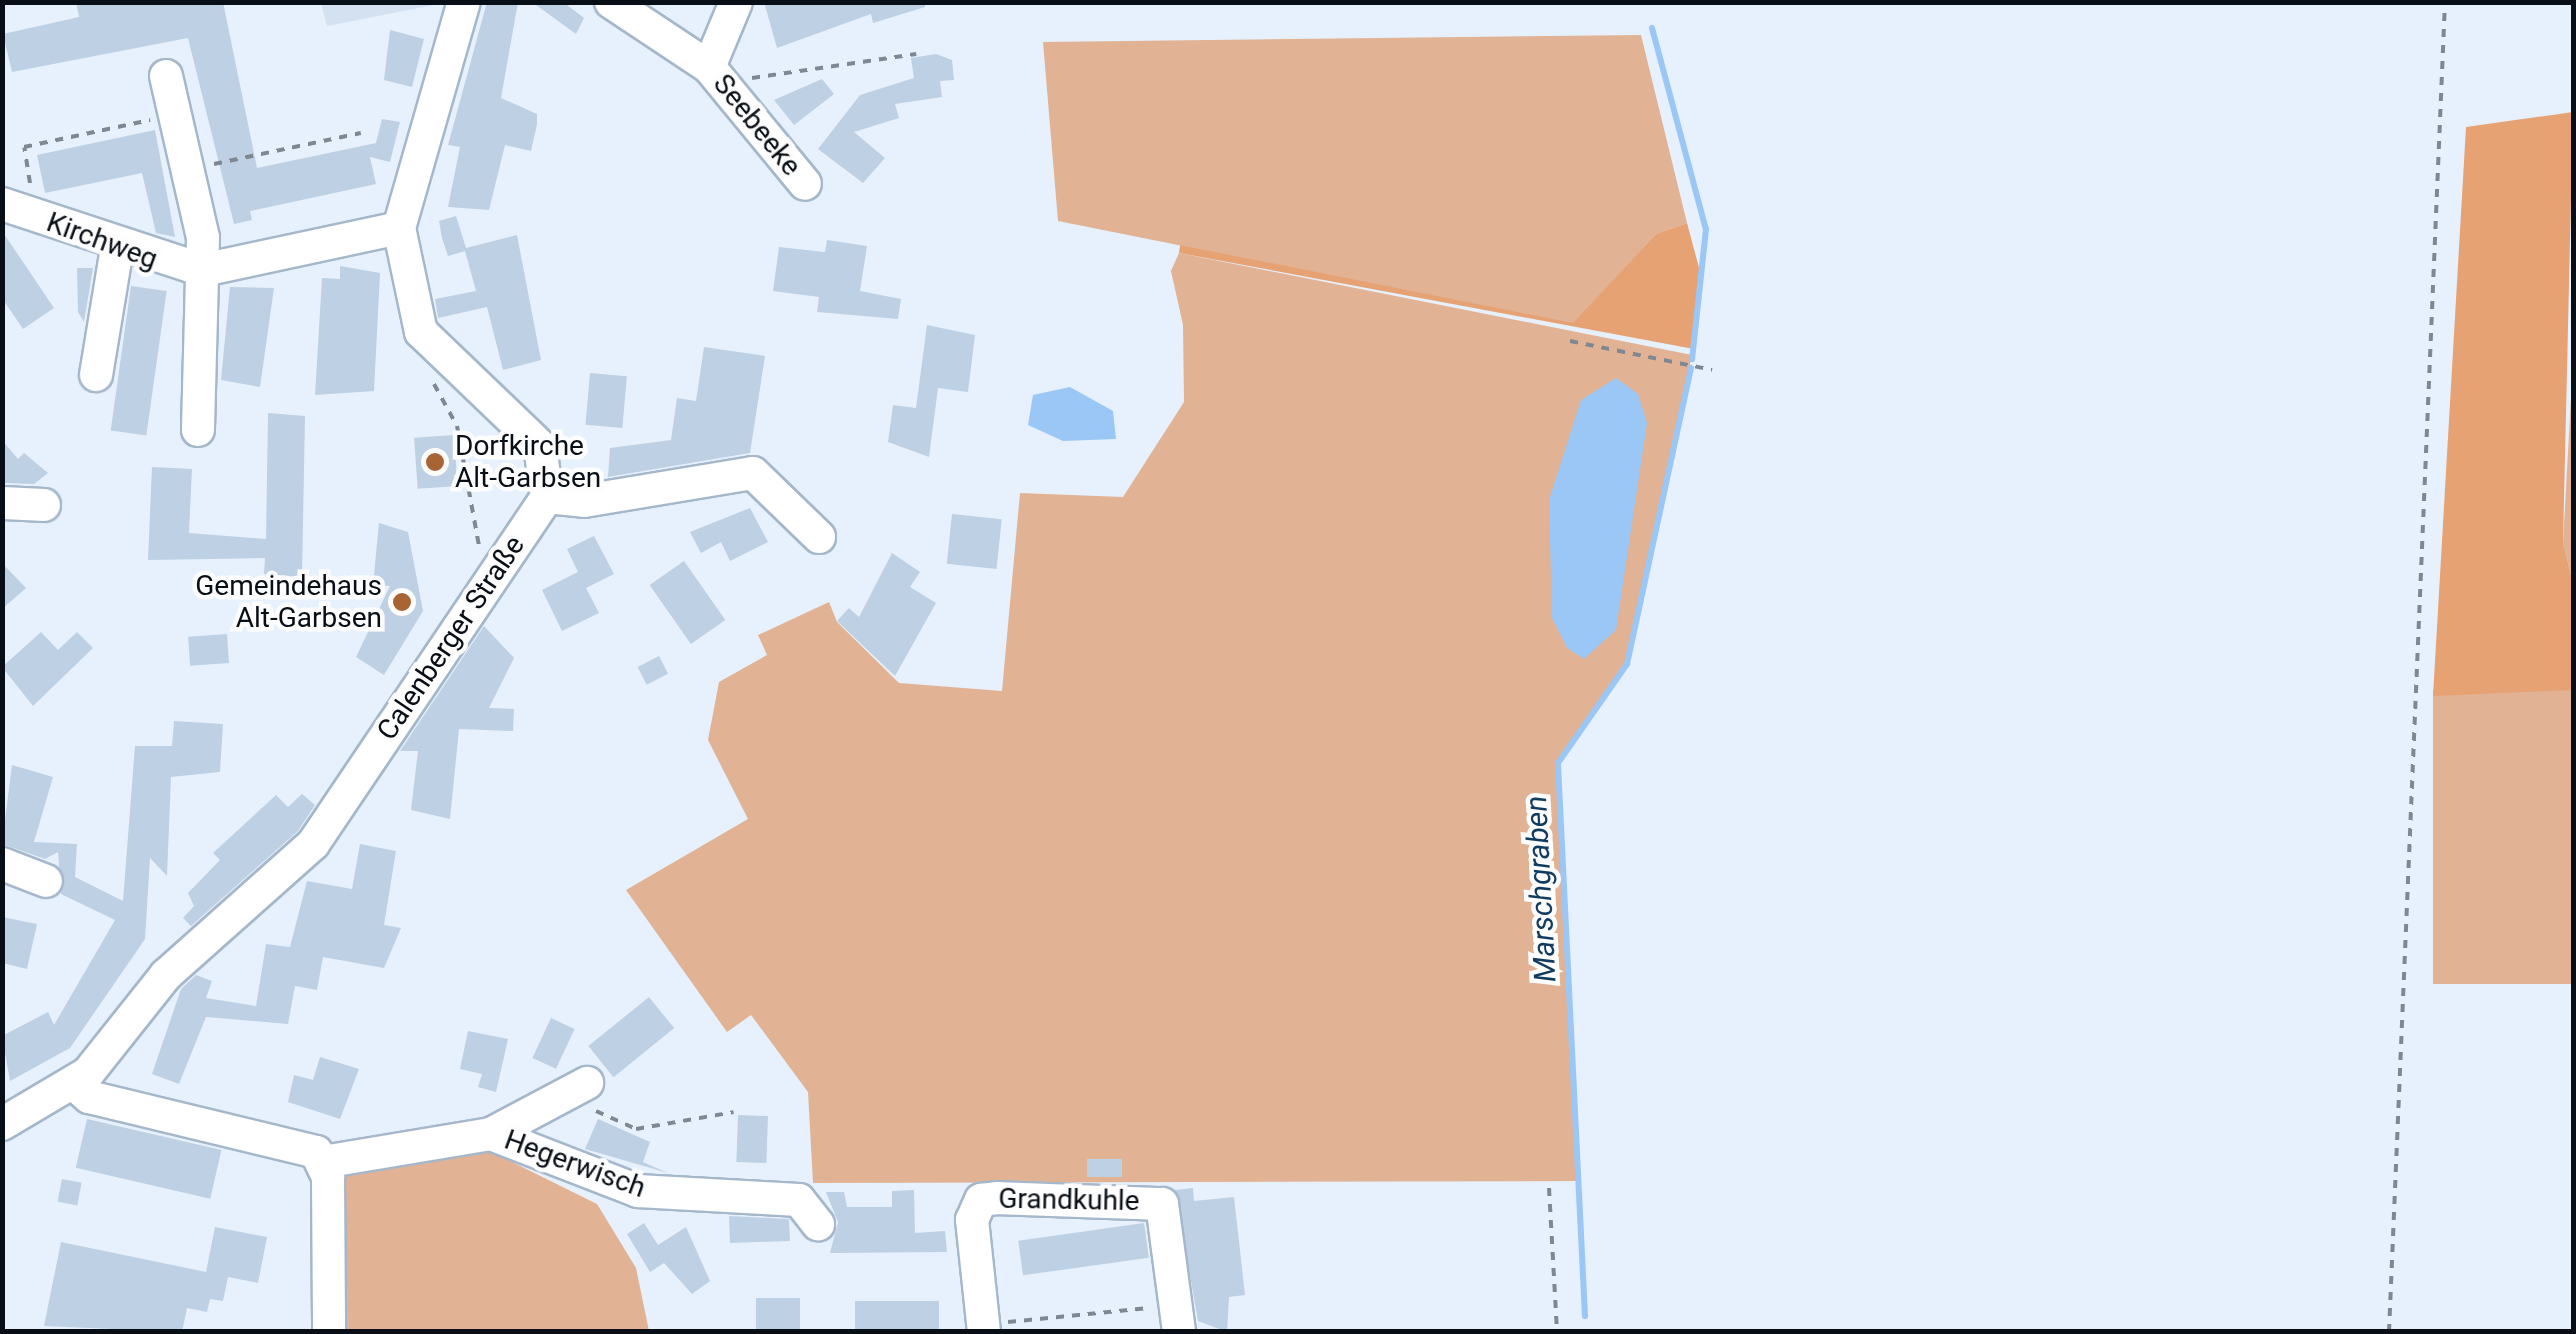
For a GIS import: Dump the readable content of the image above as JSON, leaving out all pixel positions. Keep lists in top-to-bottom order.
{
  "streets": {
    "street": [
      "Seebeeke",
      "Kirchweg",
      "Calenberger Straße",
      "Hegerwisch",
      "Grandkuhle"
    ]
  },
  "water": ["Marschgraben"],
  "places": ["Dorfkirche Alt-Garbsen", "Gemeindehaus Alt-Garbsen"]
}
